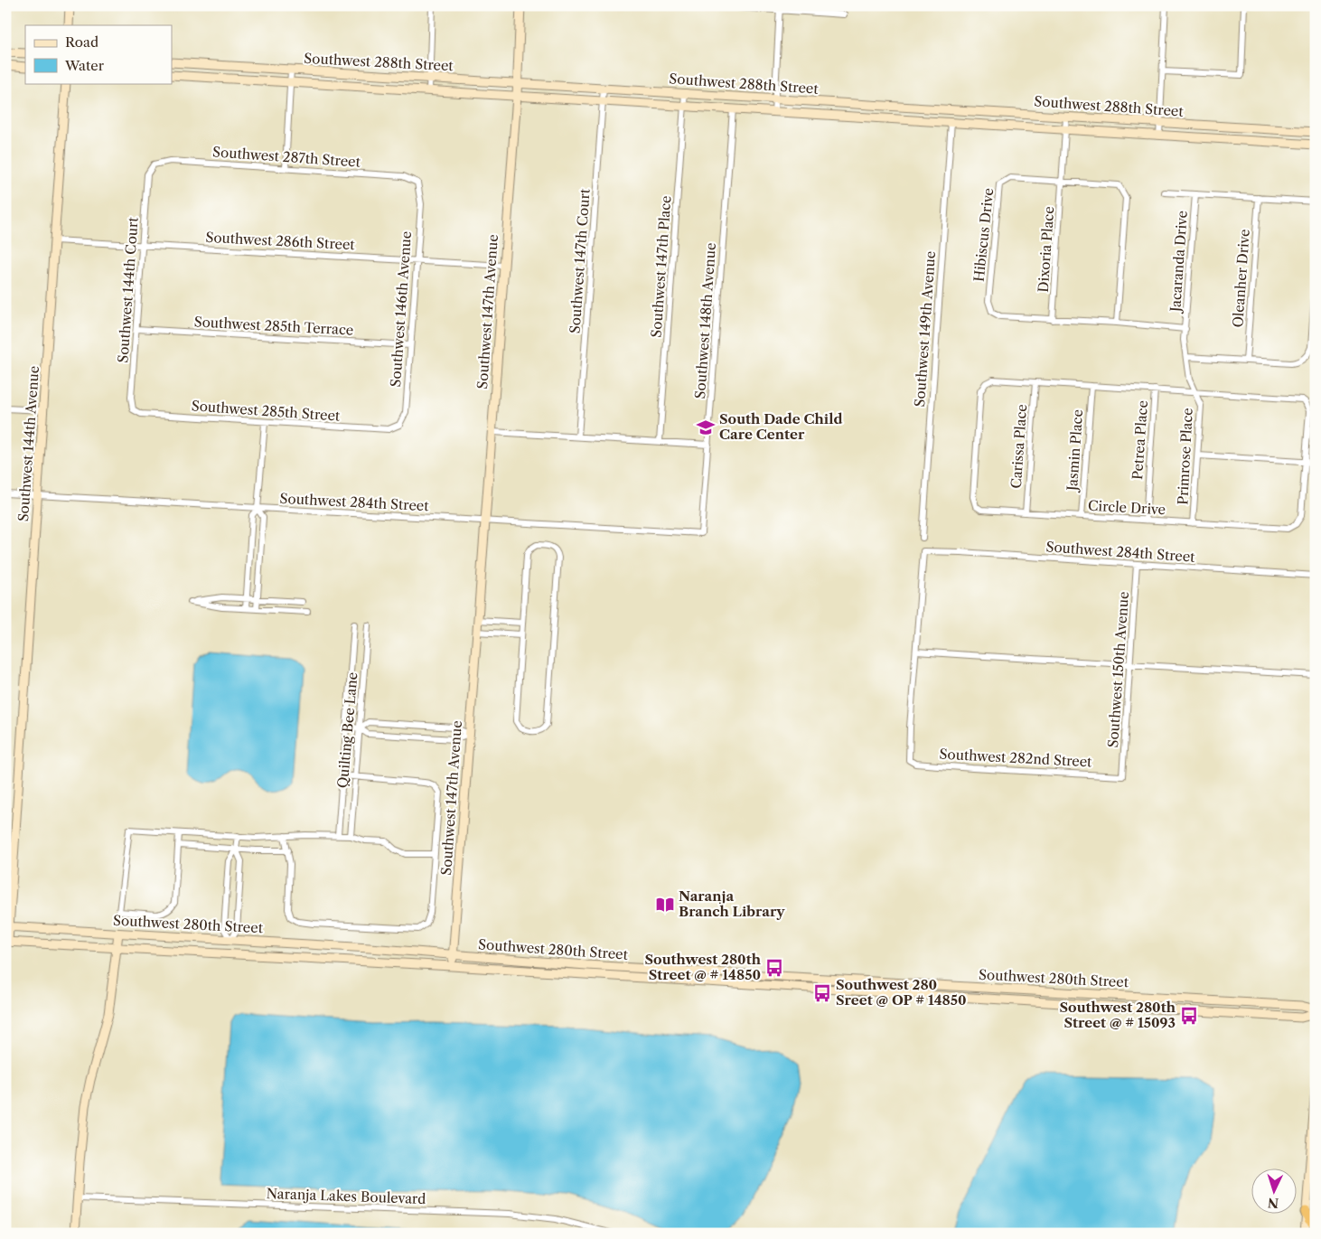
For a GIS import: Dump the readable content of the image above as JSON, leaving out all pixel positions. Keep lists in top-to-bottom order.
{
  "streets": {
    "street": [
      "Southwest 288th Street",
      "Southwest 287th Street",
      "Hibiscus Drive",
      "Southwest 286th Street",
      "Dixoria Place",
      "Southwest 147th Court",
      "Jacaranda Drive",
      "Southwest 147th Place",
      "Oleanher Drive",
      "Southwest 144th Court",
      "Southwest 146th Avenue",
      "Southwest 147th Avenue",
      "Southwest 148th Avenue",
      "Southwest 285th Terrace",
      "Southwest 149th Avenue",
      "Southwest 285th Street",
      "Petrea Place",
      "Southwest 144th Avenue",
      "Carissa Place",
      "Jasmin Place",
      "Primrose Place",
      "Southwest 284th Street",
      "Circle Drive",
      "Southwest 150th Avenue",
      "Quilting Bee Lane",
      "Southwest 282nd Street",
      "Southwest 280th Street",
      "Naranja Lakes Boulevard"
    ]
  },
  "crossings": [
    ["Southwest 288th Street", "Dixoria Place"],
    ["Southwest 288th Street", "Southwest 147th Court"],
    ["Southwest 288th Street", "Southwest 147th Place"],
    ["Southwest 288th Street", "Southwest 147th Avenue"],
    ["Southwest 288th Street", "Southwest 148th Avenue"],
    ["Southwest 288th Street", "Southwest 149th Avenue"],
    ["Southwest 287th Street", "Southwest 144th Court"],
    ["Southwest 287th Street", "Southwest 146th Avenue"],
    ["Hibiscus Drive", "Dixoria Place"],
    ["Hibiscus Drive", "Jacaranda Drive"],
    ["Southwest 286th Street", "Southwest 144th Court"],
    ["Southwest 286th Street", "Southwest 146th Avenue"],
    ["Southwest 286th Street", "Southwest 147th Avenue"],
    ["Southwest 286th Street", "Southwest 144th Avenue"],
    ["Southwest 144th Court", "Southwest 285th Terrace"],
    ["Southwest 144th Court", "Southwest 285th Street"],
    ["Southwest 146th Avenue", "Southwest 285th Terrace"],
    ["Southwest 146th Avenue", "Southwest 285th Street"],
    ["Southwest 147th Avenue", "Southwest 284th Street"],
    ["Southwest 147th Avenue", "Southwest 280th Street"],
    ["Southwest 148th Avenue", "Southwest 284th Street"],
    ["Petrea Place", "Circle Drive"],
    ["Southwest 144th Avenue", "Southwest 284th Street"],
    ["Southwest 144th Avenue", "Southwest 280th Street"],
    ["Carissa Place", "Circle Drive"],
    ["Jasmin Place", "Circle Drive"],
    ["Primrose Place", "Circle Drive"],
    ["Southwest 284th Street", "Southwest 150th Avenue"],
    ["Southwest 284th Street", "Southwest 282nd Street"],
    ["Southwest 150th Avenue", "Southwest 282nd Street"]
  ],
  "places": {
    "school or university": ["South Dade Child Care Center"],
    "library": ["Naranja Branch Library"],
    "bus stop": ["Southwest 280th Street @ # 14850", "Southwest 280 Sreet @ OP # 14850", "Southwest 280th Street @ # 15093"]
  },
  "legend": ["Road", "Water"],
  "north": "bottom"
}
